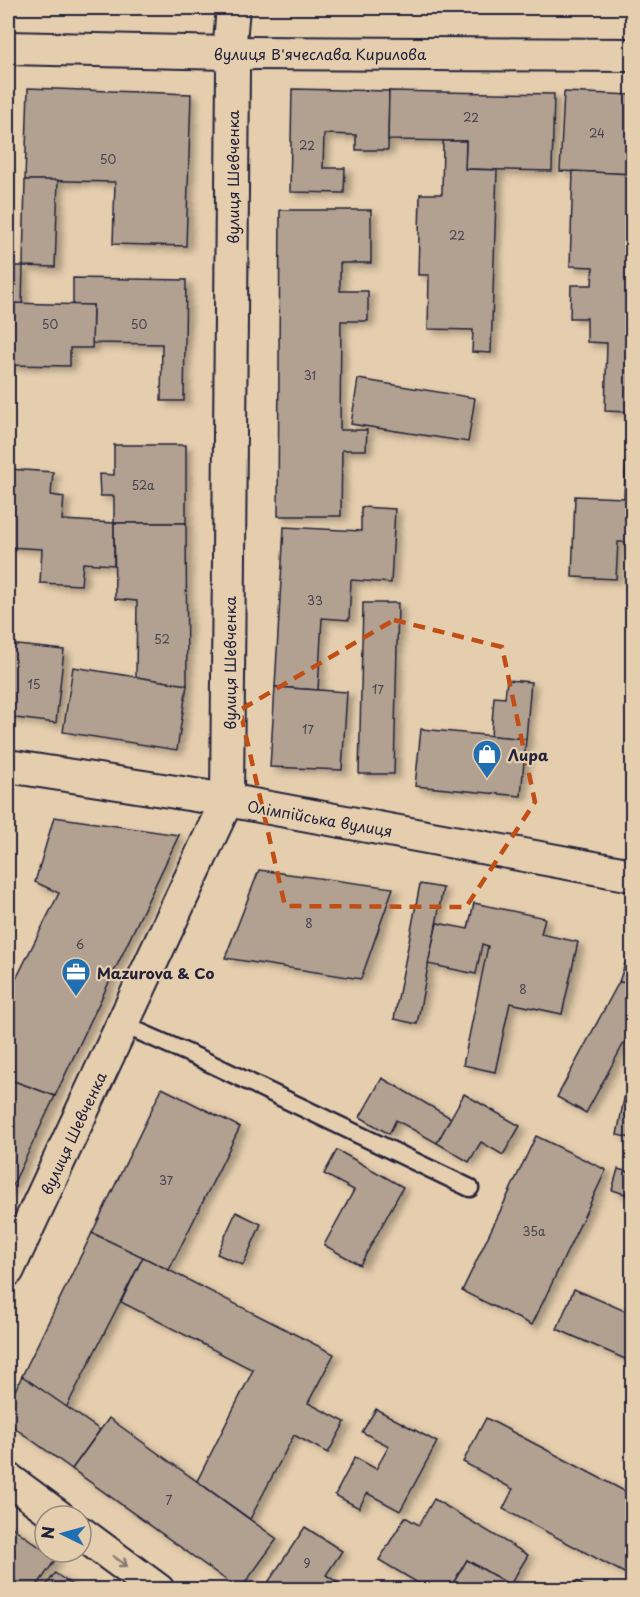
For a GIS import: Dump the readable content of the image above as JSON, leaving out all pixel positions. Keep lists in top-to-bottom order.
{
  "streets": {
    "street": ["вулиця В'ячеслава Кирилова", "вулиця Шевченка", "Олімпійська вулиця"]
  },
  "crossings": [
    ["вулиця В'ячеслава Кирилова", "вулиця Шевченка"],
    ["вулиця Шевченка", "Олімпійська вулиця"]
  ],
  "places": {
    "shop": ["Лира"],
    "office": ["Mazurova & Co"]
  },
  "house_numbers": [
    "22",
    "24",
    "22",
    "50",
    "22",
    "50",
    "50",
    "31",
    "52а",
    "33",
    "52",
    "15",
    "17",
    "17",
    "8",
    "6",
    "8",
    "37",
    "35а",
    "7",
    "9"
  ],
  "north": "left"
}
